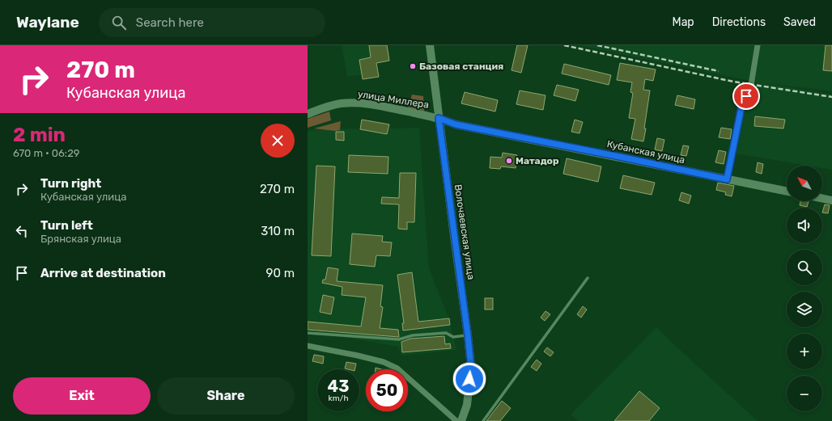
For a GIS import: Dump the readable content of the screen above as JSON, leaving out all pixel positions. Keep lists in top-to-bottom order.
{
  "streets": {
    "main road": ["улица Миллера", "Кубанская улица", "Волочаевская улица"]
  },
  "crossings": [
    ["улица Миллера", "Кубанская улица"],
    ["улица Миллера", "Волочаевская улица"],
    ["Кубанская улица", "Волочаевская улица"]
  ],
  "places": ["Базовая станция", "Матадор"],
  "north": "top left",
  "page": {
    "header": "Waylane",
    "search": "Search here",
    "nav": ["Map", "Directions", "Saved"],
    "turn": ["270 m", "Кубанская улица"],
    "heading": ["2 min", "670 m · 06:29"],
    "map_buttons": ["+", "−"],
    "list": [
      {
        "name": "Turn right",
        "note": "Кубанская улица",
        "value": "270 m"
      },
      {
        "name": "Turn left",
        "note": "Брянская улица",
        "value": "310 m"
      },
      {
        "name": "Arrive at destination",
        "value": "90 m"
      }
    ],
    "speed": "43 km/h",
    "limit": "50",
    "buttons": ["Exit", "Share"]
  }
}
